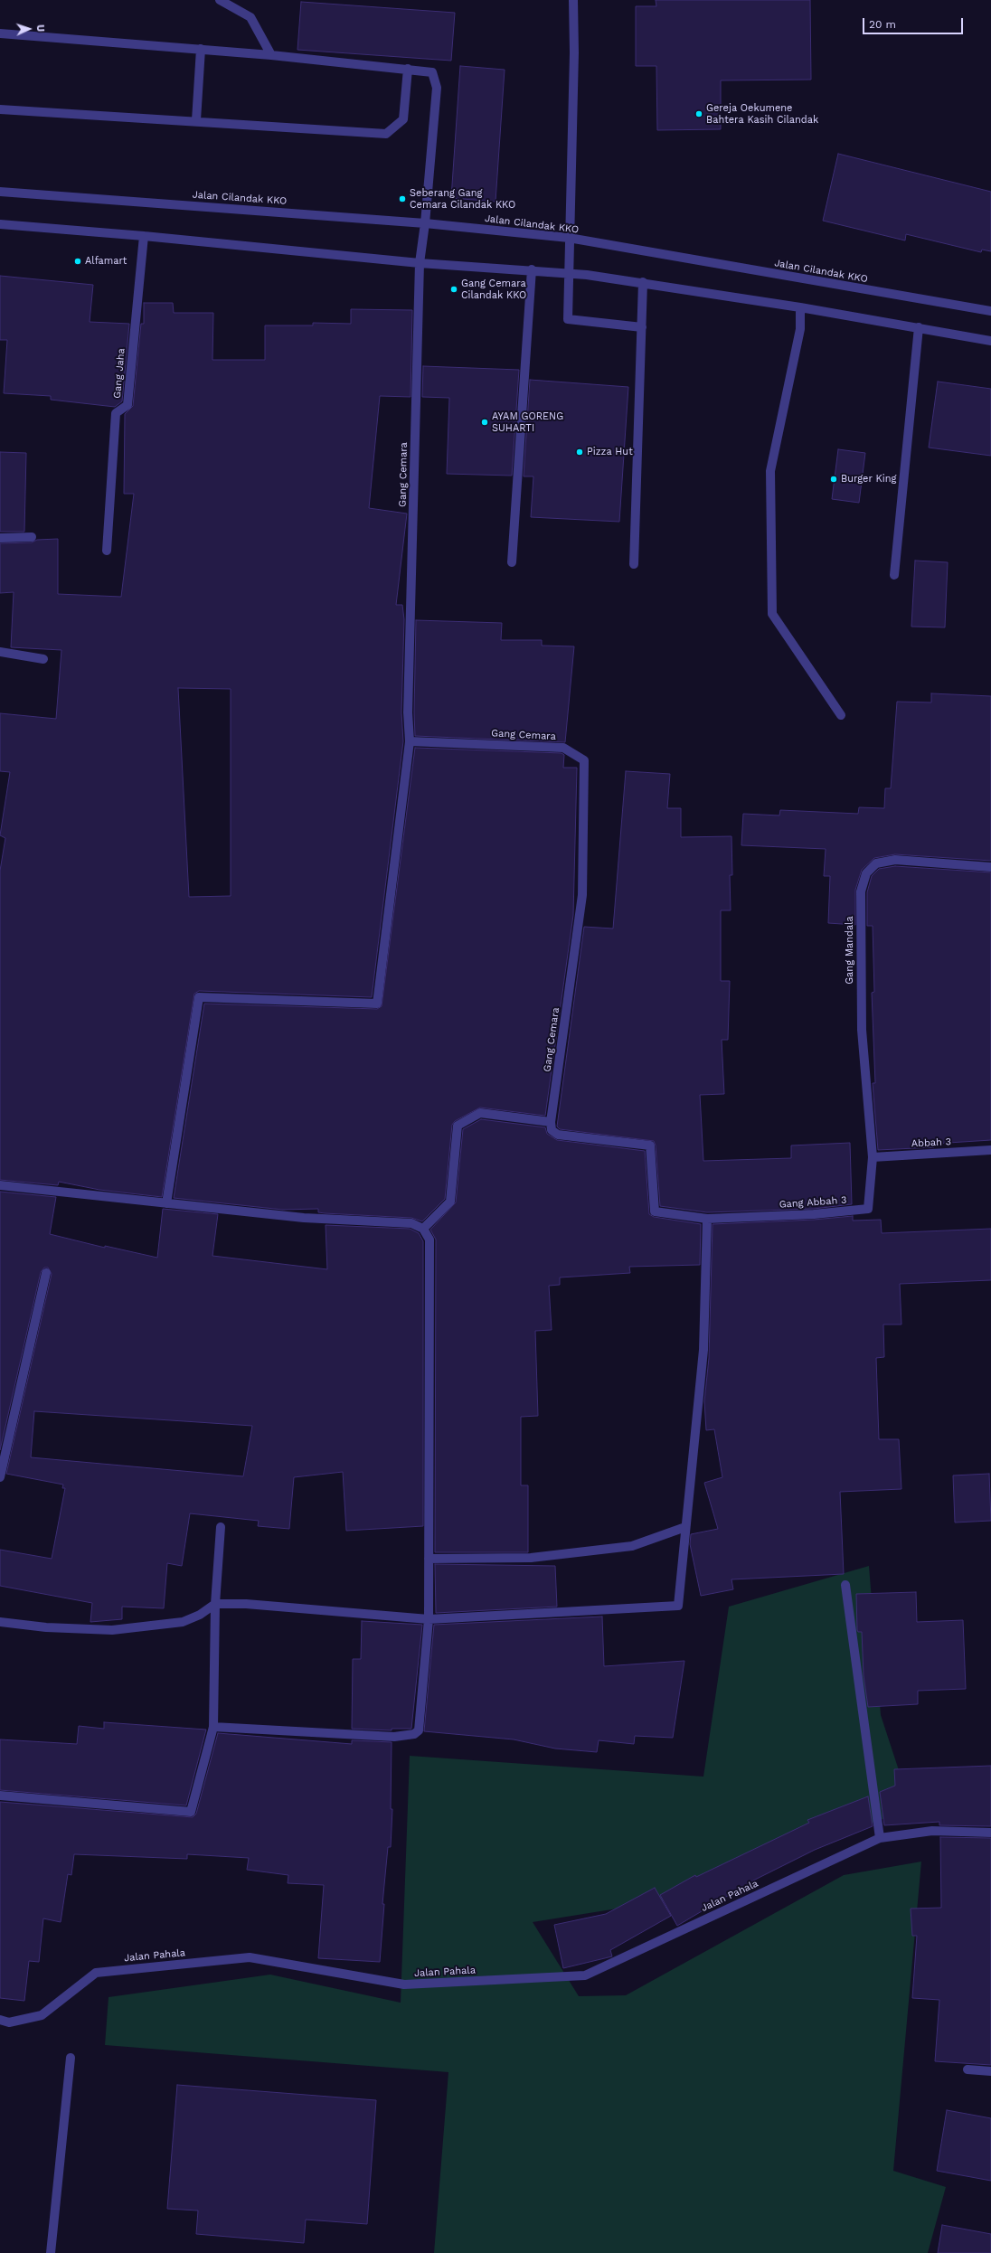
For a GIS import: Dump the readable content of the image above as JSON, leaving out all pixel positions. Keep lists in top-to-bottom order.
{
  "streets": {
    "street": [
      "Jalan Cilandak KKO",
      "Gang Jaha",
      "Gang Cemara",
      "Gang Mandala",
      "Abbah 3",
      "Gang Abbah 3",
      "Jalan Pahala"
    ]
  },
  "crossings": [
    ["Jalan Cilandak KKO", "Gang Cemara"],
    ["Gang Mandala", "Abbah 3"],
    ["Gang Mandala", "Gang Abbah 3"],
    ["Abbah 3", "Gang Abbah 3"]
  ],
  "places": [
    "Gereja Oekumene Bahtera Kasih Cilandak",
    "Seberang Gang Cemara Cilandak KKO",
    "Alfamart",
    "Gang Cemara Cilandak KKO",
    "AYAM GORENG SUHARTI",
    "Pizza Hut",
    "Burger King"
  ],
  "scale_bar": "20 m",
  "north": "right"
}
